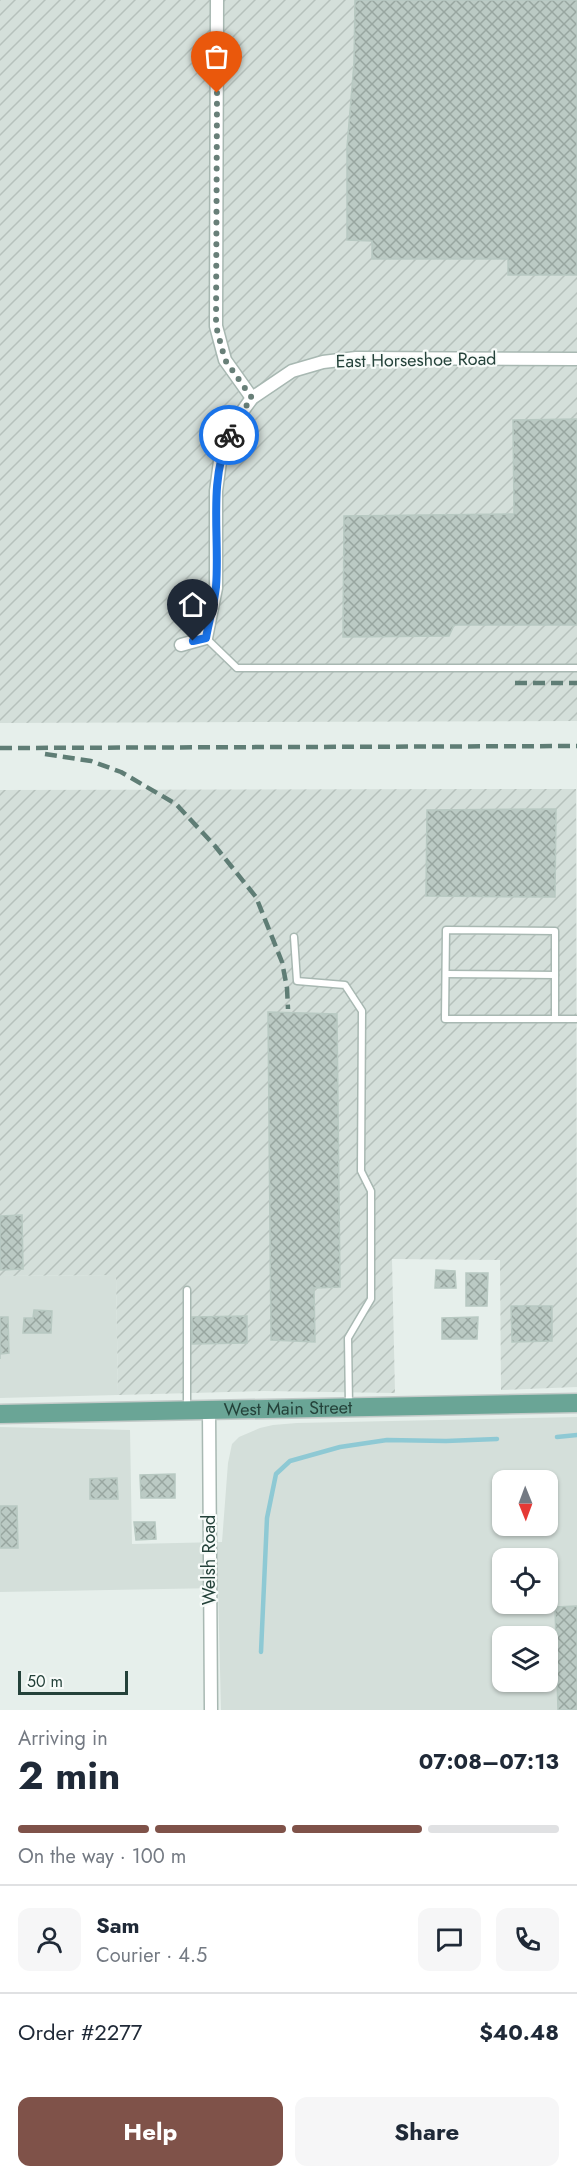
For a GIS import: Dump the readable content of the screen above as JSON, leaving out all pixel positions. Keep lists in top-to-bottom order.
{
  "streets": {
    "main road": ["West Main Street"],
    "street": ["East Horseshoe Road", "Welsh Road"]
  },
  "crossings": [
    ["West Main Street", "Welsh Road"]
  ],
  "scale_bar": "50 m",
  "north": "bottom",
  "page": {
    "scale": "50 m",
    "heading": ["2 min", "Arriving in", "07:08–07:13"],
    "panel": [
      "Sam",
      "Courier · 4.5",
      "Order #2277",
      "$40.48"
    ],
    "bar": "On the way · 100 m",
    "buttons": ["Help", "Share"]
  }
}
